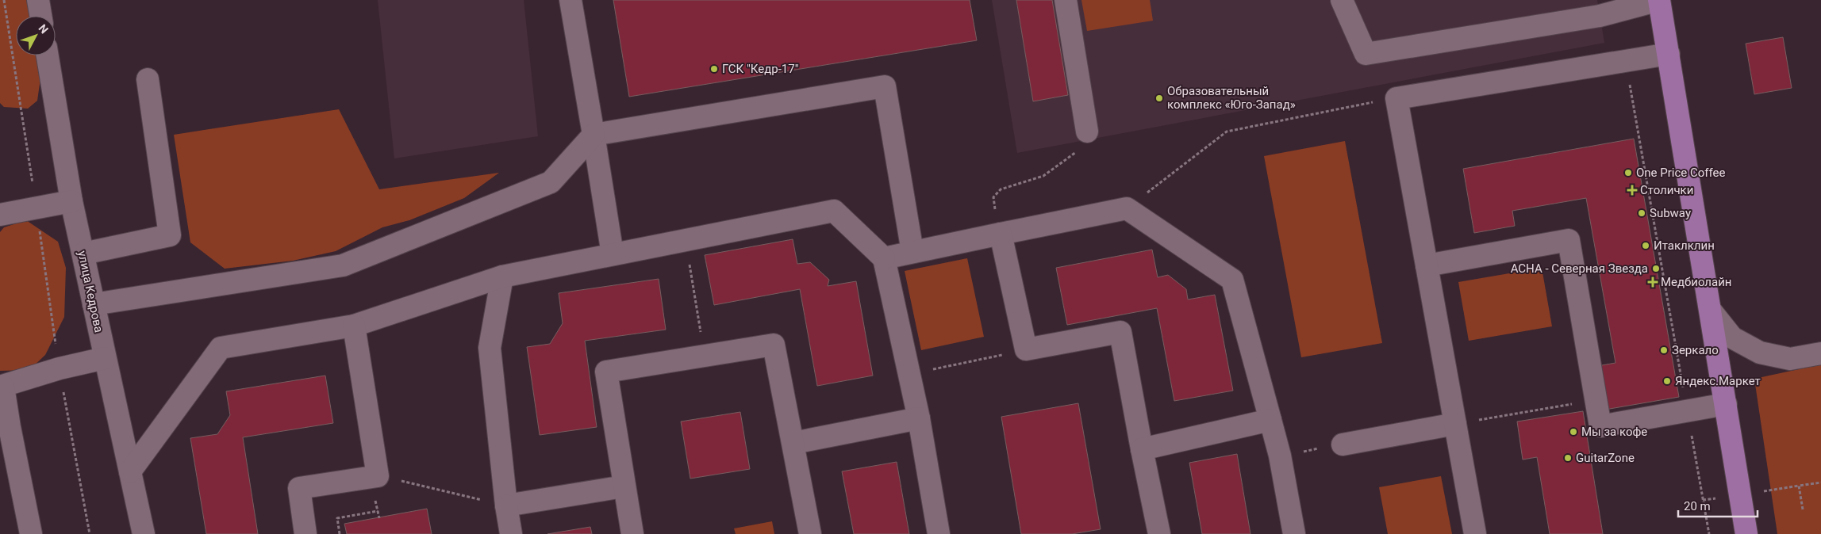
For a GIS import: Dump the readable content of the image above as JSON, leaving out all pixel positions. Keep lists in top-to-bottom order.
{
  "streets": {
    "street": ["улица Кедрова"]
  },
  "places": {
    "other": [
      "ГСК \"Кедр-17\"",
      "Образовательный комплекс «Юго-Запад»",
      "One Price Coffee",
      "Subway",
      "Итаклклин",
      "АСНА - Северная Звезда",
      "Зеркало",
      "Яндекс.Маркет",
      "Мы за кофе",
      "GuitarZone"
    ],
    "health": ["Столички", "Медбиолайн"]
  },
  "scale_bar": "20 m",
  "north": "top right"
}
